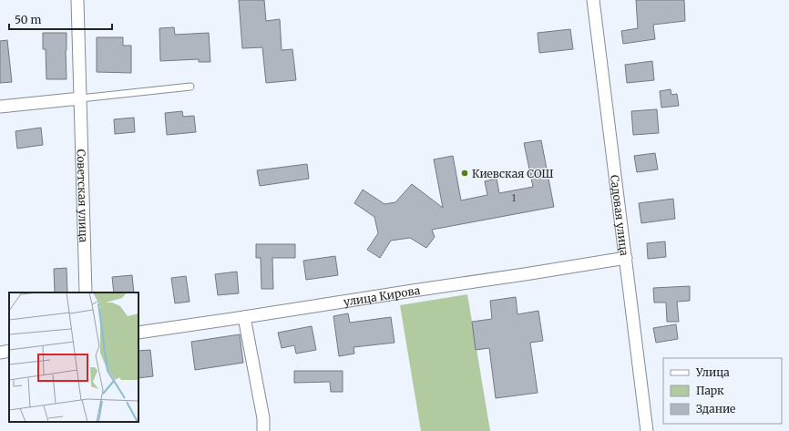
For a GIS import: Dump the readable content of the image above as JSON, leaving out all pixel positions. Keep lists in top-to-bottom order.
{
  "streets": {
    "street": ["Советская улица", "Садовая улица", "улица Кирова"]
  },
  "crossings": [
    ["Садовая улица", "улица Кирова"]
  ],
  "places": ["Киевская СОШ"],
  "house_numbers": ["1"],
  "legend": ["Улица", "Парк", "Здание"],
  "scale_bar": "50 m"
}
